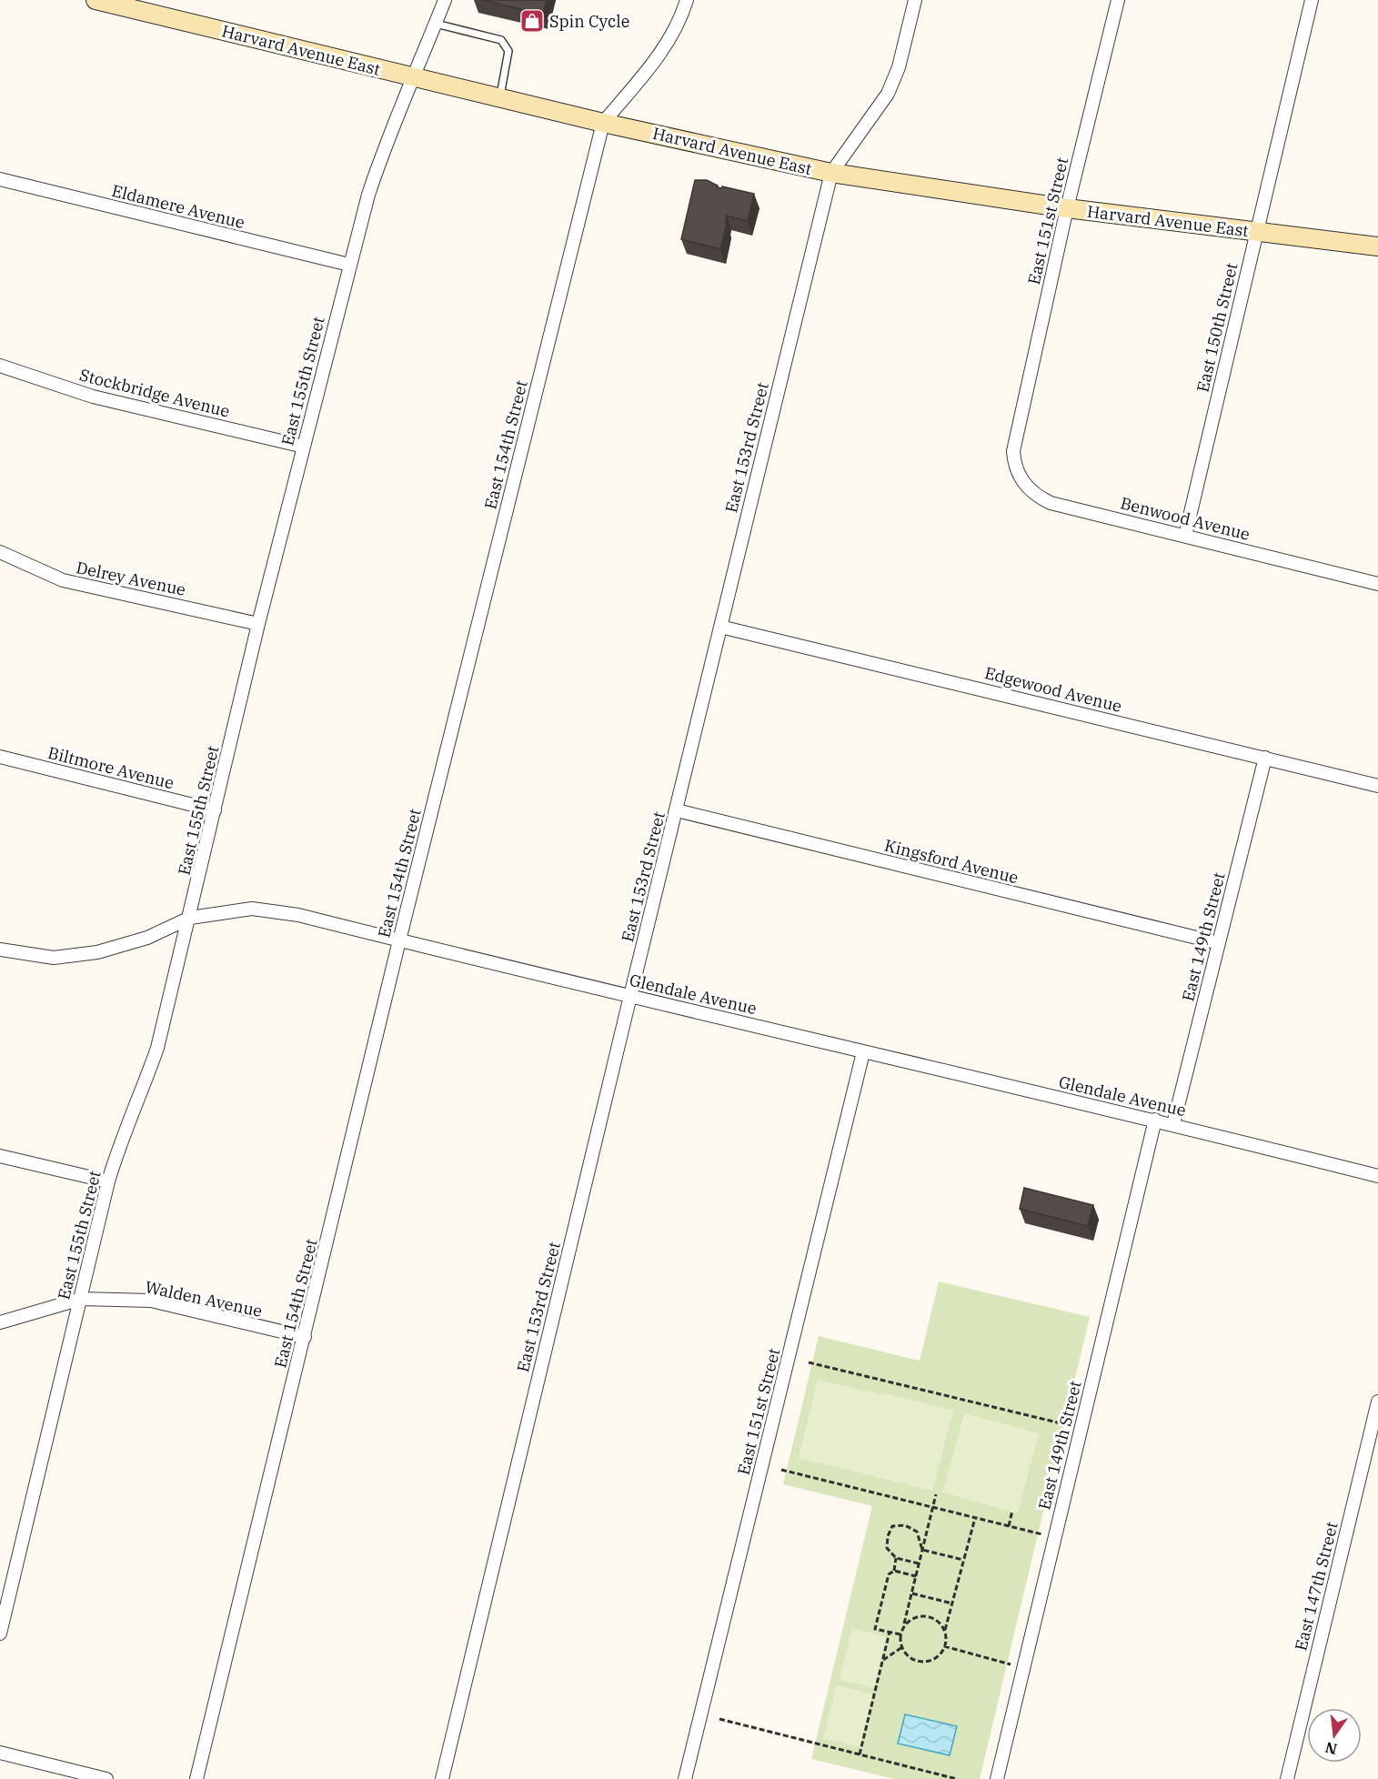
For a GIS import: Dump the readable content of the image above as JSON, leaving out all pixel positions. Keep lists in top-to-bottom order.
{
  "streets": {
    "main road": ["Harvard Avenue East"],
    "street": [
      "Eldamere Avenue",
      "East 151st Street",
      "East 150th Street",
      "East 155th Street",
      "Stockbridge Avenue",
      "East 154th Street",
      "East 153rd Street",
      "Benwood Avenue",
      "Delrey Avenue",
      "Edgewood Avenue",
      "Biltmore Avenue",
      "Kingsford Avenue",
      "East 149th Street",
      "Glendale Avenue",
      "Walden Avenue",
      "East 147th Street"
    ]
  },
  "crossings": [
    ["Harvard Avenue East", "East 151st Street"],
    ["Harvard Avenue East", "East 150th Street"],
    ["Harvard Avenue East", "East 155th Street"],
    ["Harvard Avenue East", "East 154th Street"],
    ["Harvard Avenue East", "East 153rd Street"],
    ["Eldamere Avenue", "East 155th Street"],
    ["East 151st Street", "Benwood Avenue"],
    ["East 151st Street", "Glendale Avenue"],
    ["East 150th Street", "Benwood Avenue"],
    ["East 155th Street", "Stockbridge Avenue"],
    ["East 155th Street", "Delrey Avenue"],
    ["East 155th Street", "Biltmore Avenue"],
    ["East 155th Street", "Glendale Avenue"],
    ["East 155th Street", "Walden Avenue"],
    ["East 154th Street", "Glendale Avenue"],
    ["East 154th Street", "Walden Avenue"],
    ["East 153rd Street", "Edgewood Avenue"],
    ["East 153rd Street", "Kingsford Avenue"],
    ["East 153rd Street", "Glendale Avenue"],
    ["Edgewood Avenue", "East 149th Street"],
    ["Kingsford Avenue", "East 149th Street"],
    ["East 149th Street", "Glendale Avenue"]
  ],
  "places": {
    "shop": ["Spin Cycle"]
  },
  "north": "bottom"
}
